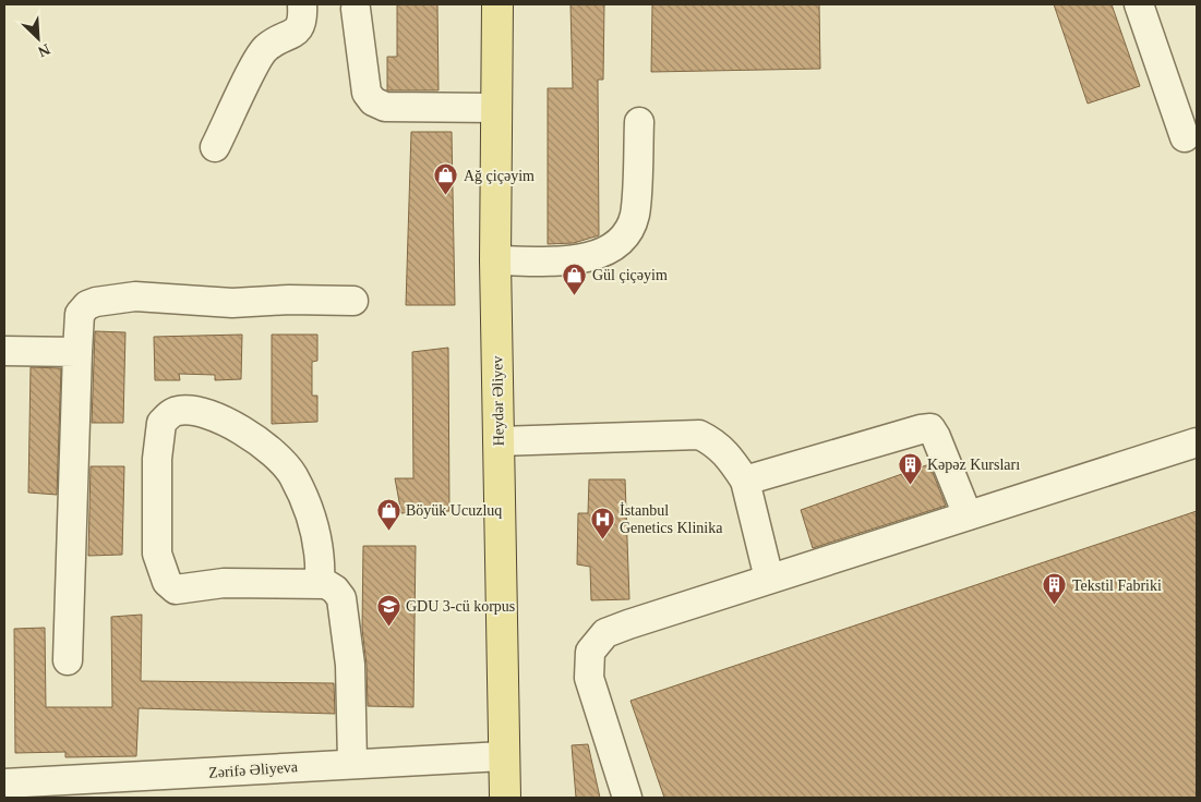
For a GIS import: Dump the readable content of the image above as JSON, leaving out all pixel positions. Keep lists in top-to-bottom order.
{
  "streets": {
    "main road": ["Heydər Əliyev"],
    "street": ["Zərifə Əliyeva"]
  },
  "crossings": [
    ["Heydər Əliyev", "Zərifə Əliyeva"]
  ],
  "places": {
    "shop": ["Ağ çiçəyim", "Gül çiçəyim", "Böyük Ucuzluq"],
    "building": ["Kəpəz Kursları", "Tekstil Fabriki"],
    "hospital": ["İstanbul Genetics Klinika"],
    "school or university": ["GDU 3-cü korpus"]
  },
  "north": "bottom right"
}
